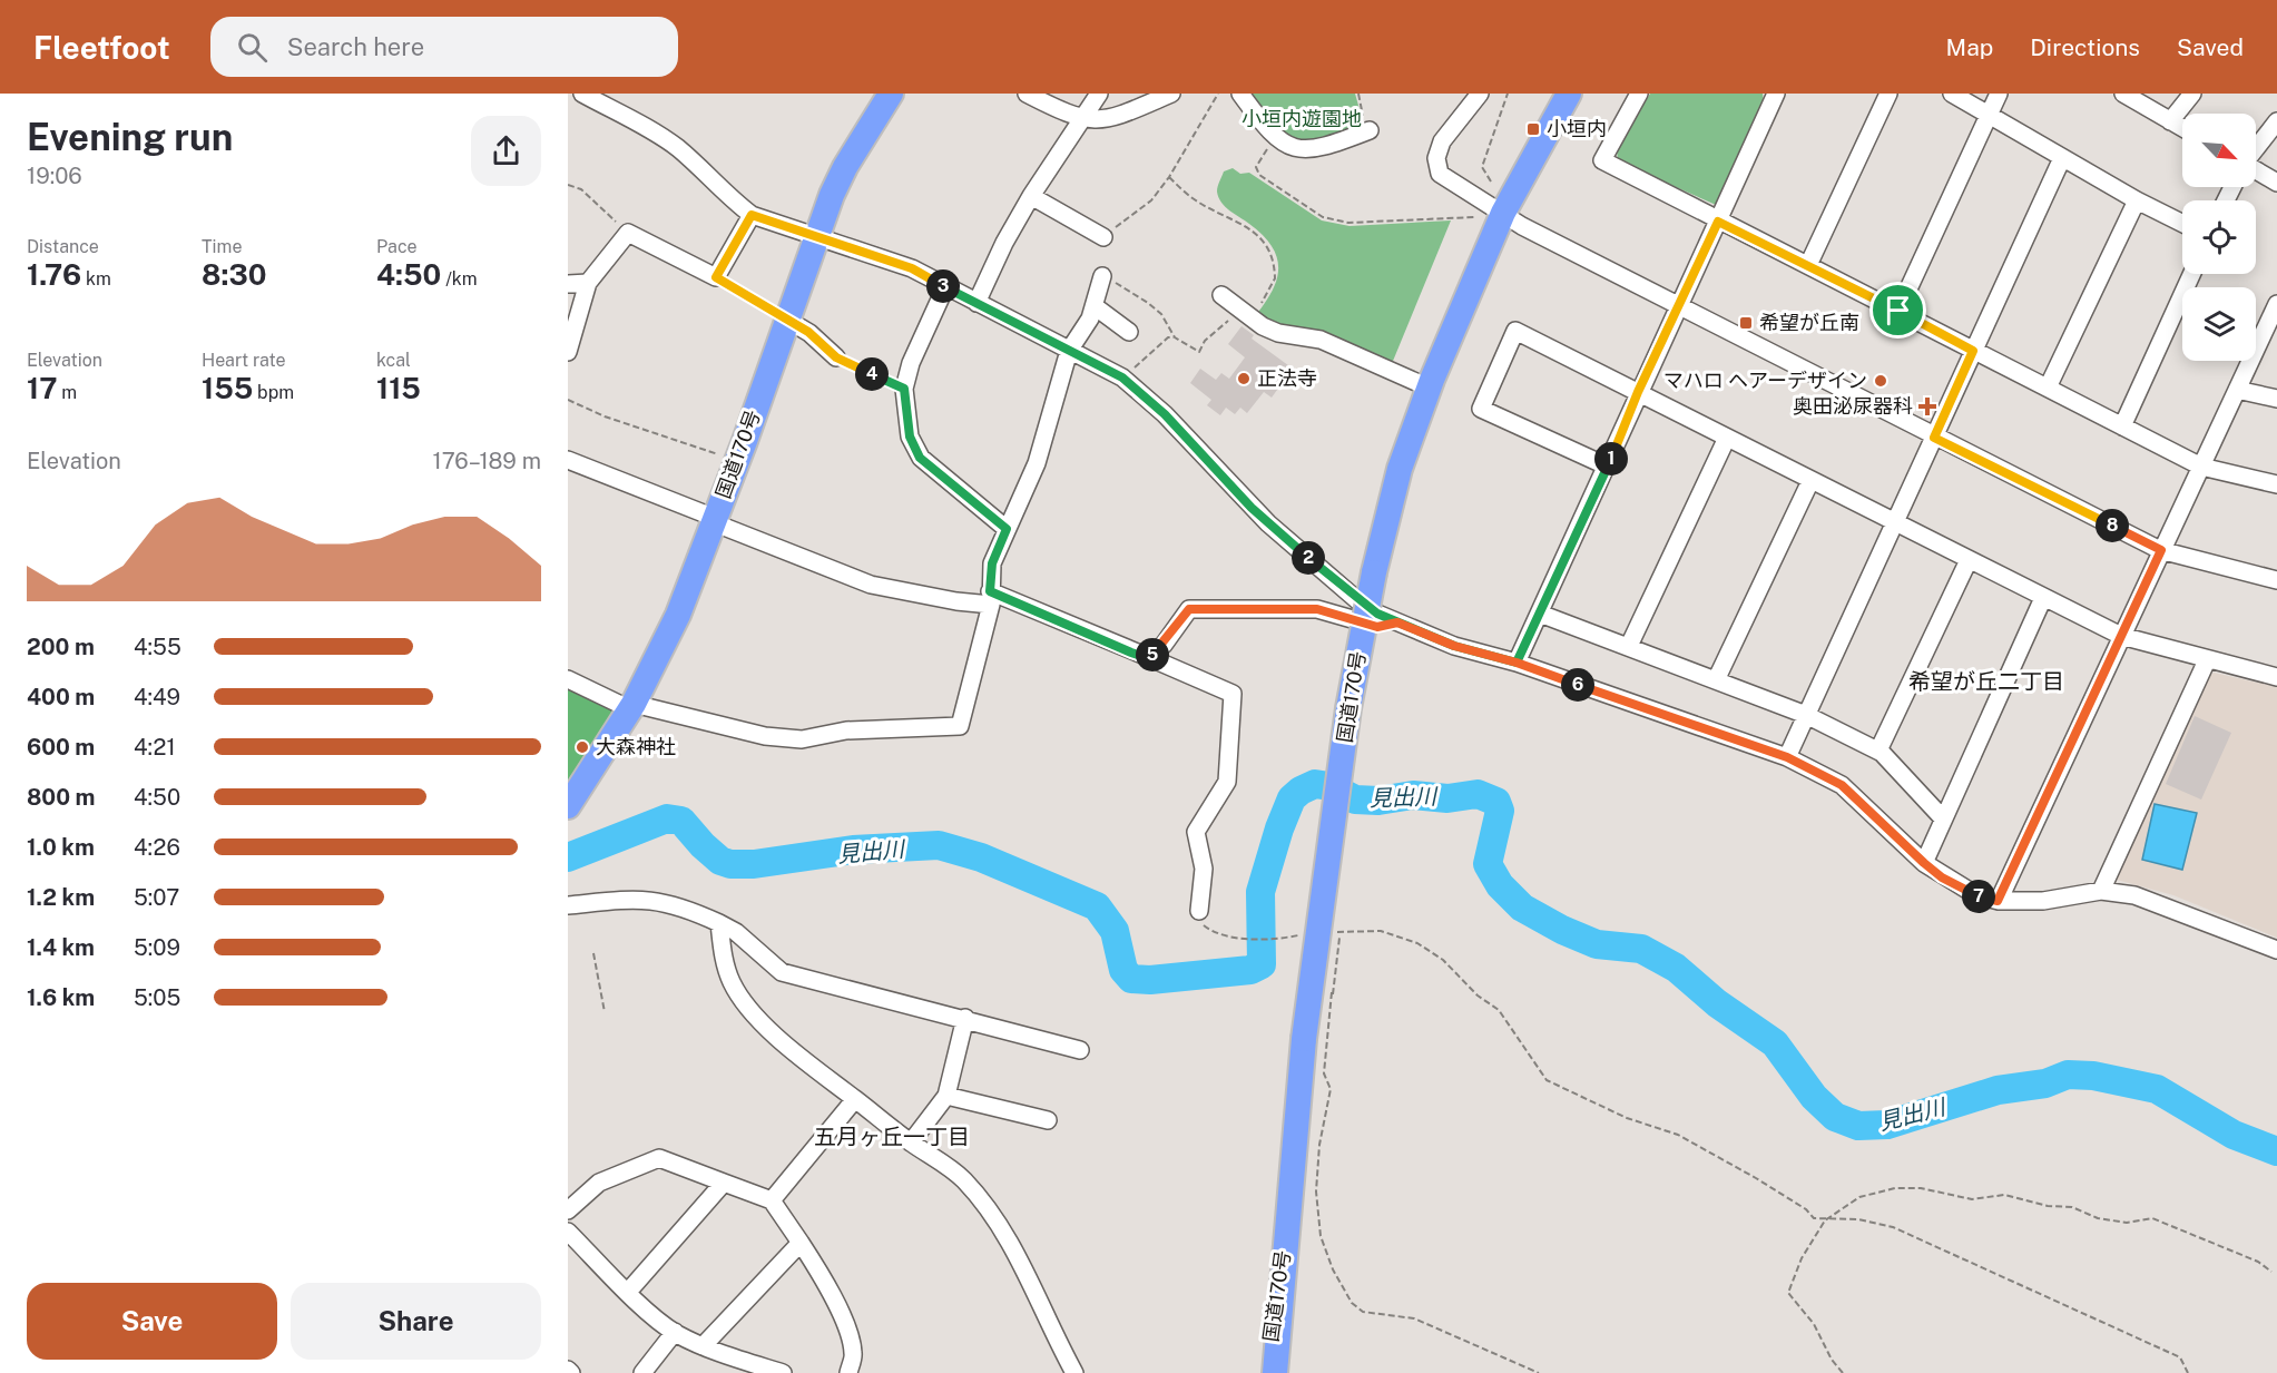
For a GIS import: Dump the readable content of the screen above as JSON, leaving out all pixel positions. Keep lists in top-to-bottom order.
{
  "streets": {
    "highway": ["国道170号"]
  },
  "districts": ["希望が丘二丁目", "五月ヶ丘一丁目"],
  "water": ["見出川"],
  "parks": ["小垣内遊園地"],
  "places": {
    "transit": ["小垣内", "希望が丘南"],
    "other": ["正法寺", "マハロ ヘアーデザイン", "大森神社"],
    "health": ["奥田泌尿器科"]
  },
  "north": "bottom right",
  "page": {
    "header": "Fleetfoot",
    "search": "Search here",
    "nav": ["Map", "Directions", "Saved"],
    "heading": ["Evening run", "19:06"],
    "stats": [
      ["Distance", "1.76 km"],
      ["Time", "8:30"],
      ["Pace", "4:50 /km"],
      ["Elevation", "17 m"],
      ["Heart rate", "155 bpm"],
      ["kcal", "115"]
    ],
    "pins": [
      "3",
      "4",
      "1",
      "8",
      "2",
      "5",
      "6",
      "7"
    ],
    "chart": ["Elevation", "176–189 m"],
    "list": [
      {
        "name": "200 m",
        "note": "4:55"
      },
      {
        "name": "400 m",
        "note": "4:49"
      },
      {
        "name": "600 m",
        "note": "4:21"
      },
      {
        "name": "800 m",
        "note": "4:50"
      },
      {
        "name": "1.0 km",
        "note": "4:26"
      },
      {
        "name": "1.2 km",
        "note": "5:07"
      },
      {
        "name": "1.4 km",
        "note": "5:09"
      },
      {
        "name": "1.6 km",
        "note": "5:05"
      }
    ],
    "buttons": ["Save", "Share"]
  }
}
